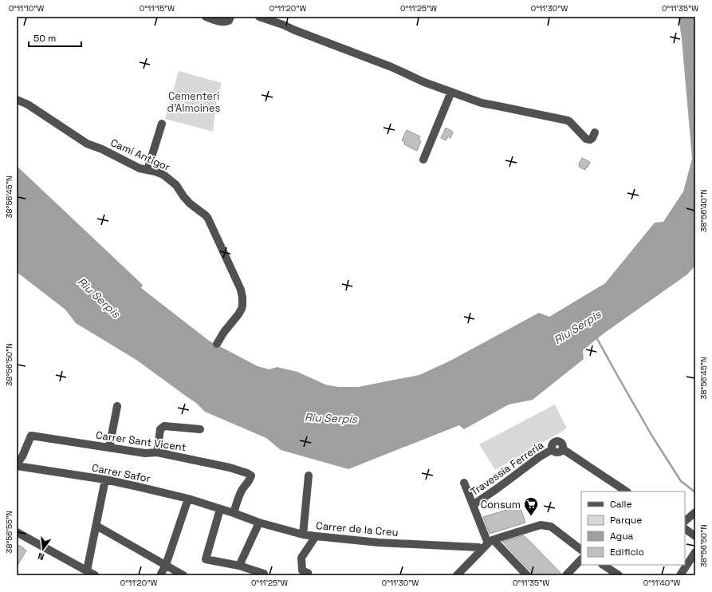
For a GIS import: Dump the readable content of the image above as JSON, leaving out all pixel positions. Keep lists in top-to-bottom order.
{
  "streets": {
    "street": [
      "Camí Antigor",
      "Carrer Sant Vicent",
      "Travessia Ferreria",
      "Carrer Safor",
      "Carrer de la Creu"
    ]
  },
  "crossings": [
    ["Carrer Sant Vicent", "Carrer Safor"],
    ["Carrer Sant Vicent", "Carrer de la Creu"],
    ["Carrer Safor", "Carrer de la Creu"]
  ],
  "water": ["Riu Serpis"],
  "parks": ["Cementeri d'Almoines"],
  "places": {
    "supermarket": ["Consum"]
  },
  "legend": [
    "Calle",
    "Parque",
    "Agua",
    "Edificio"
  ],
  "scale_bar": "50 m",
  "north": "bottom",
  "coordinates": [
    "0°11'10\"W",
    "0°11'15\"W",
    "0°11'20\"W",
    "0°11'25\"W",
    "0°11'30\"W",
    "0°11'35\"W",
    "38°56'45\"N",
    "38°56'40\"N",
    "38°56'50\"N",
    "38°56'55\"N",
    "0°11'40\"W"
  ]
}
